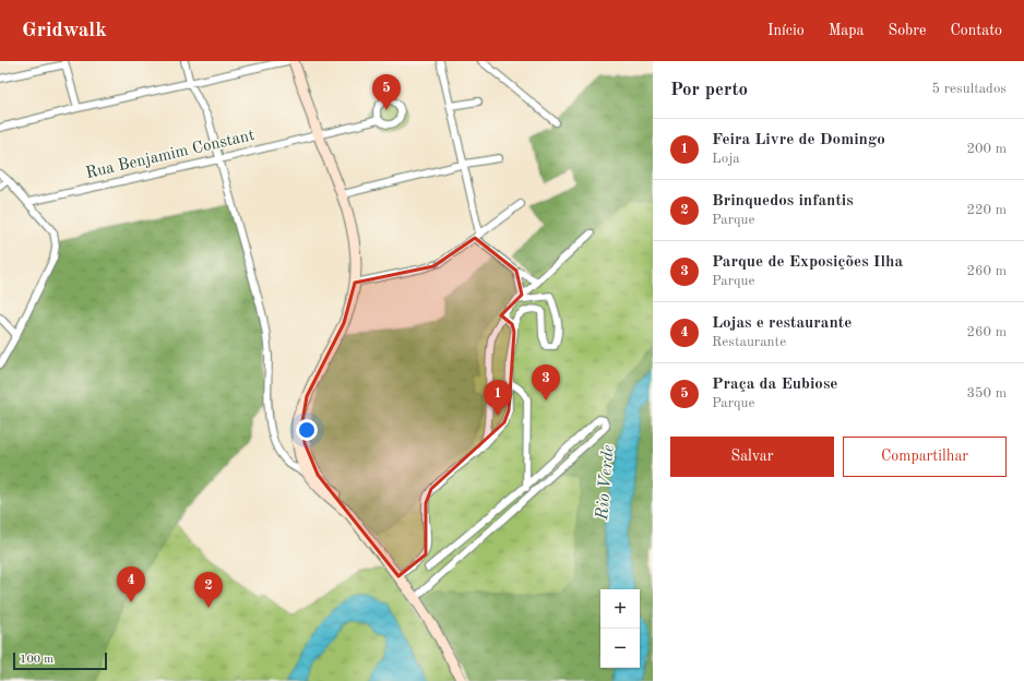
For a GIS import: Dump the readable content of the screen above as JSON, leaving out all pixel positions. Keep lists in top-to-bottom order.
{
  "streets": {
    "street": ["Rua Benjamim Constant"]
  },
  "water": ["Rio Verde"],
  "scale_bar": "100 m",
  "page": {
    "header": "Gridwalk",
    "nav": [
      "Início",
      "Mapa",
      "Sobre",
      "Contato"
    ],
    "heading": ["Por perto", "5 resultados"],
    "pins": [
      "5",
      "3",
      "1",
      "4",
      "2"
    ],
    "list": [
      {
        "mark": "1",
        "name": "Feira Livre de Domingo",
        "note": "Loja",
        "value": "200 m"
      },
      {
        "mark": "2",
        "name": "Brinquedos infantis",
        "note": "Parque",
        "value": "220 m"
      },
      {
        "mark": "3",
        "name": "Parque de Exposições Ilha",
        "note": "Parque",
        "value": "260 m"
      },
      {
        "mark": "4",
        "name": "Lojas e restaurante",
        "note": "Restaurante",
        "value": "260 m"
      },
      {
        "mark": "5",
        "name": "Praça da Eubiose",
        "note": "Parque",
        "value": "350 m"
      }
    ],
    "buttons": ["Salvar", "Compartilhar"],
    "map_buttons": ["+", "−"],
    "scale": "100 m"
  }
}
